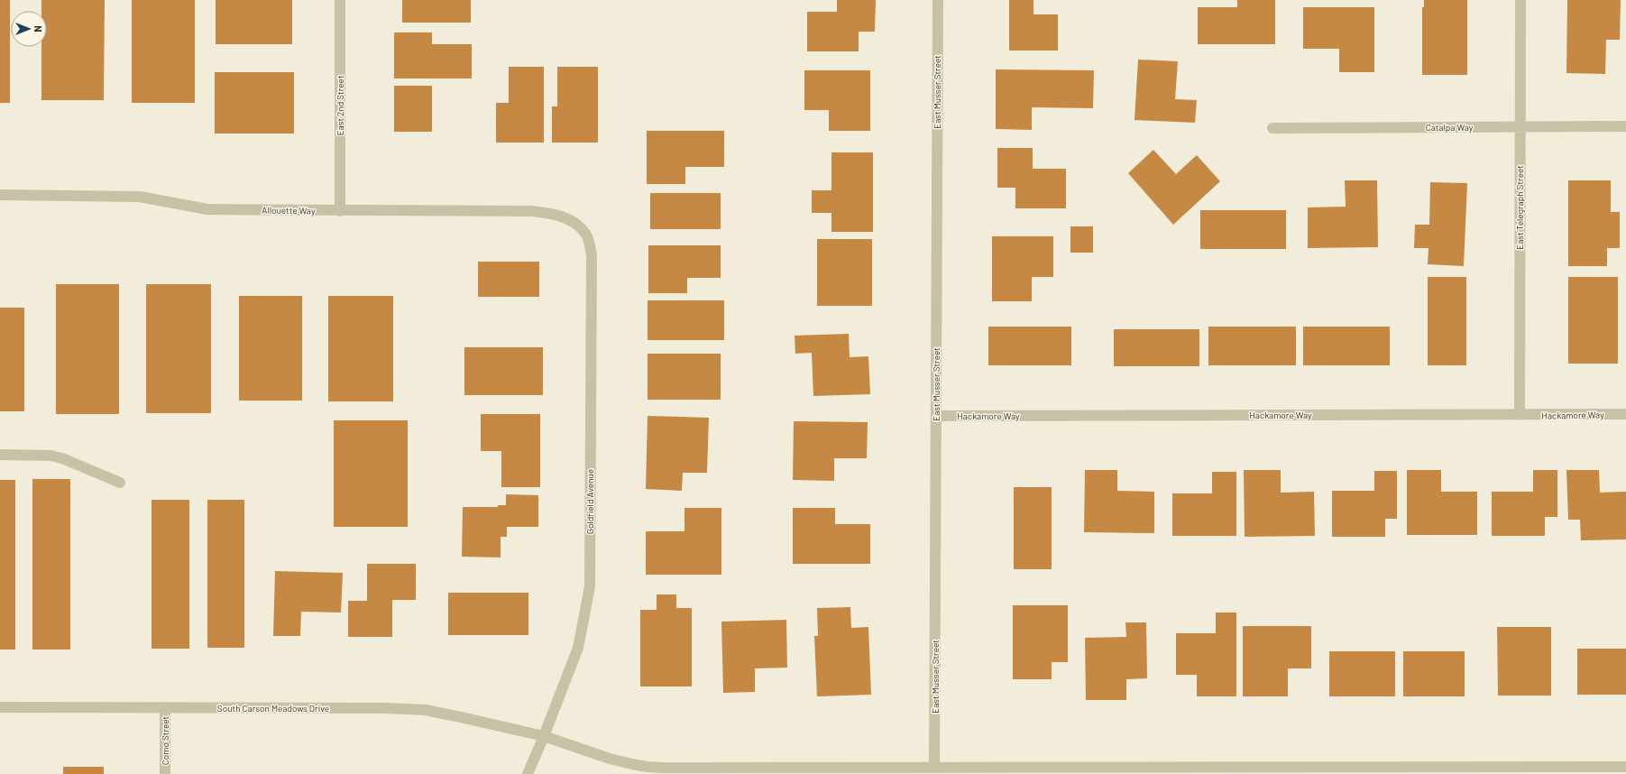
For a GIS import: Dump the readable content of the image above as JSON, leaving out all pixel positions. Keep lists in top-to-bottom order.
{
  "streets": {
    "street": [
      "East Musser Street",
      "East 2nd Street",
      "Catalpa Way",
      "East Telegraph Street",
      "Allouette Way",
      "Hackamore Way",
      "Goldfield Avenue",
      "South Carson Meadows Drive",
      "Como Street"
    ]
  },
  "crossings": [
    ["East Musser Street", "Hackamore Way"],
    ["East Musser Street", "South Carson Meadows Drive"],
    ["East 2nd Street", "Allouette Way"],
    ["Catalpa Way", "East Telegraph Street"],
    ["East Telegraph Street", "Hackamore Way"],
    ["Allouette Way", "Goldfield Avenue"],
    ["Goldfield Avenue", "South Carson Meadows Drive"],
    ["South Carson Meadows Drive", "Como Street"]
  ],
  "north": "right"
}
